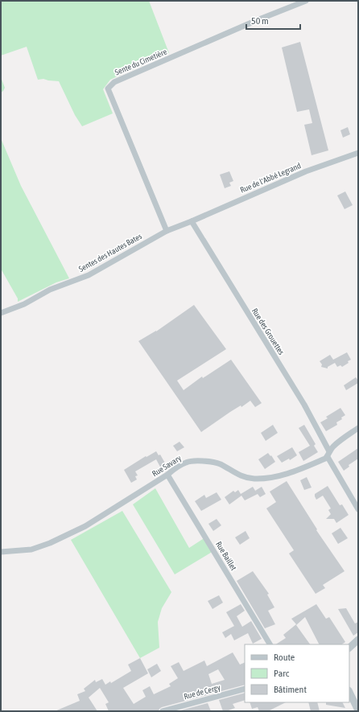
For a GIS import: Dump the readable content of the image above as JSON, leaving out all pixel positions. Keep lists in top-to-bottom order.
{
  "streets": {
    "street": [
      "Sente du Cimetière",
      "Rue de l'Abbé Legrand",
      "Sentes des Hautes Bates",
      "Rue des Grouettes",
      "Rue Savary",
      "Rue Baillet",
      "Rue de Cergy"
    ]
  },
  "crossings": [
    ["Sente du Cimetière", "Sentes des Hautes Bates"],
    ["Rue de l'Abbé Legrand", "Sentes des Hautes Bates"],
    ["Rue de l'Abbé Legrand", "Rue des Grouettes"],
    ["Sentes des Hautes Bates", "Rue des Grouettes"],
    ["Rue des Grouettes", "Rue Savary"],
    ["Rue Savary", "Rue Baillet"]
  ],
  "legend": ["Route", "Parc", "Bâtiment"],
  "scale_bar": "50 m"
}
